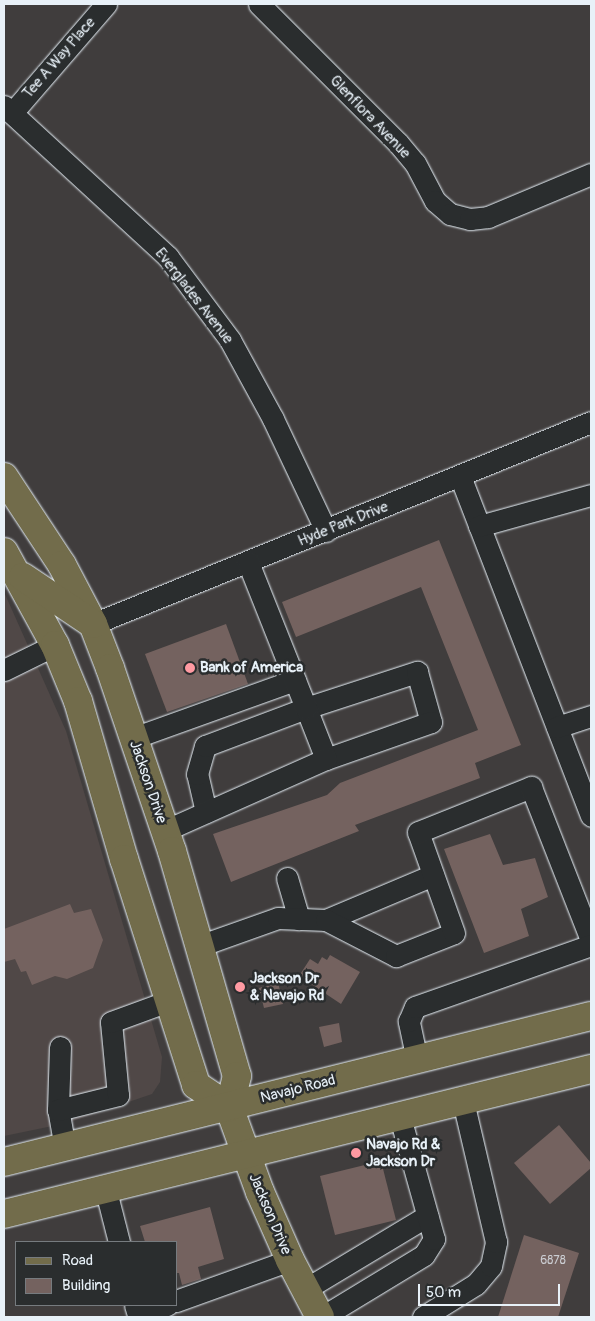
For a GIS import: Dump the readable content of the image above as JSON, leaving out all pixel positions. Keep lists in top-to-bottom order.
{
  "streets": {
    "main road": ["Jackson Drive", "Navajo Road"],
    "street": [
      "Tee A Way Place",
      "Glenflora Avenue",
      "Everglades Avenue",
      "Hyde Park Drive"
    ]
  },
  "crossings": [
    ["Tee A Way Place", "Everglades Avenue"],
    ["Everglades Avenue", "Hyde Park Drive"],
    ["Hyde Park Drive", "Jackson Drive"],
    ["Jackson Drive", "Navajo Road"]
  ],
  "places": ["Bank of America", "Jackson Dr & Navajo Rd", "Navajo Rd & Jackson Dr"],
  "house_numbers": ["6878"],
  "legend": ["Road", "Building"],
  "scale_bar": "50 m"
}
